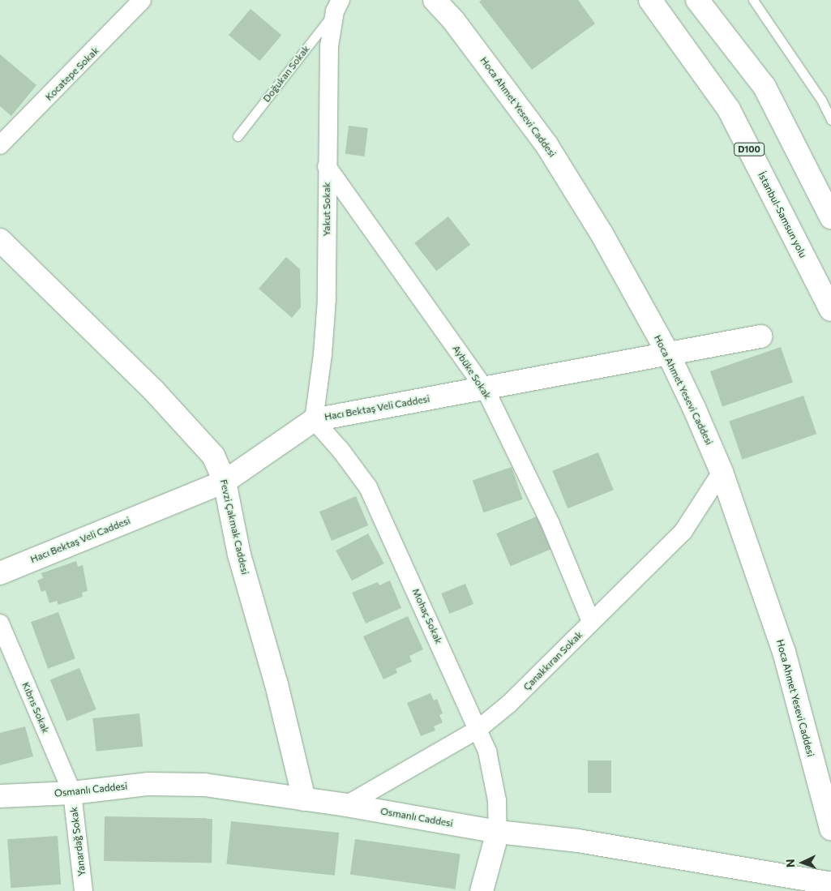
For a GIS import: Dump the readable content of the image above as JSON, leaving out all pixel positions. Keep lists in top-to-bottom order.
{
  "streets": {
    "main road": [
      "Hoca Ahmet Yesevi Caddesi",
      "D100",
      "İstanbul-Samsun yolu",
      "Hacı Bektaş Veli Caddesi",
      "Fevzi Çakmak Caddesi",
      "Osmanlı Caddesi"
    ],
    "street": [
      "Kocatepe Sokak",
      "Yakut Sokak",
      "Aybüke Sokak",
      "Mohaç Sokak",
      "Çanakkıran Sokak",
      "Kıbrıs Sokak",
      "Yanardağ Sokak"
    ],
    "lane": ["Doğukan Sokak"]
  },
  "crossings": [
    ["Doğukan Sokak", "Yakut Sokak"],
    ["Hoca Ahmet Yesevi Caddesi", "Hacı Bektaş Veli Caddesi"],
    ["Hoca Ahmet Yesevi Caddesi", "Çanakkıran Sokak"],
    ["Yakut Sokak", "Aybüke Sokak"],
    ["Yakut Sokak", "Hacı Bektaş Veli Caddesi"],
    ["Yakut Sokak", "Mohaç Sokak"],
    ["Aybüke Sokak", "Hacı Bektaş Veli Caddesi"],
    ["Aybüke Sokak", "Çanakkıran Sokak"],
    ["Hacı Bektaş Veli Caddesi", "Fevzi Çakmak Caddesi"],
    ["Hacı Bektaş Veli Caddesi", "Mohaç Sokak"],
    ["Fevzi Çakmak Caddesi", "Osmanlı Caddesi"],
    ["Mohaç Sokak", "Çanakkıran Sokak"],
    ["Mohaç Sokak", "Osmanlı Caddesi"],
    ["Çanakkıran Sokak", "Osmanlı Caddesi"],
    ["Kıbrıs Sokak", "Osmanlı Caddesi"],
    ["Kıbrıs Sokak", "Yanardağ Sokak"],
    ["Osmanlı Caddesi", "Yanardağ Sokak"]
  ],
  "north": "left"
}
